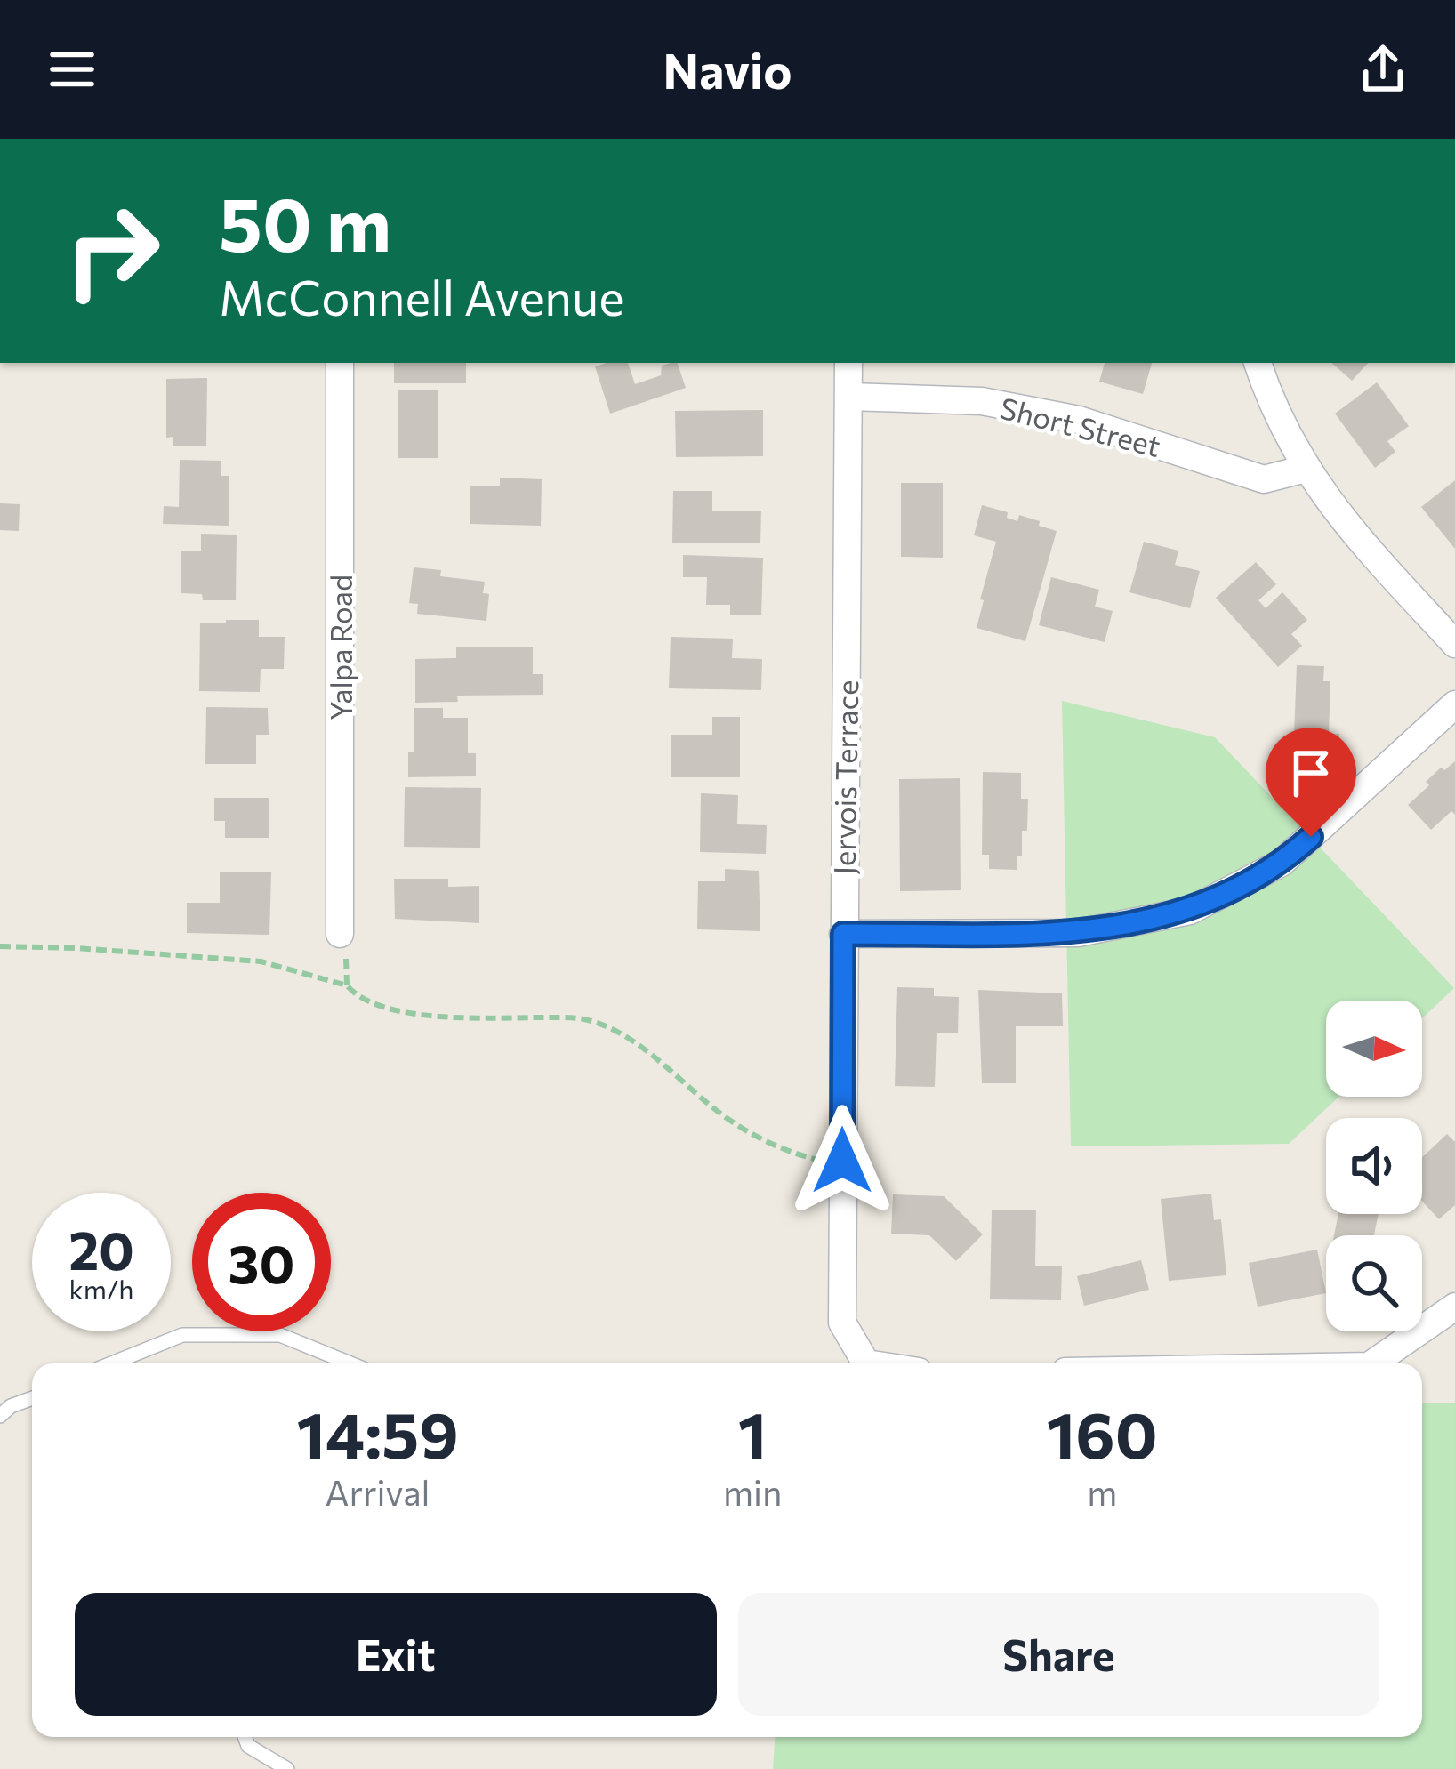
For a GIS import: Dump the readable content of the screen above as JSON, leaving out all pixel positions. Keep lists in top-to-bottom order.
{
  "streets": {
    "street": ["Short Street", "Yalpa Road", "Jervois Terrace"]
  },
  "crossings": [
    ["Short Street", "Jervois Terrace"]
  ],
  "north": "right",
  "page": {
    "header": "Navio",
    "turn": ["50 m", "McConnell Avenue"],
    "speed": "20 km/h",
    "limit": "30",
    "eta": [
      "14:59",
      "Arrival",
      "1",
      "min",
      "160",
      "m"
    ],
    "buttons": ["Exit", "Share"]
  }
}
